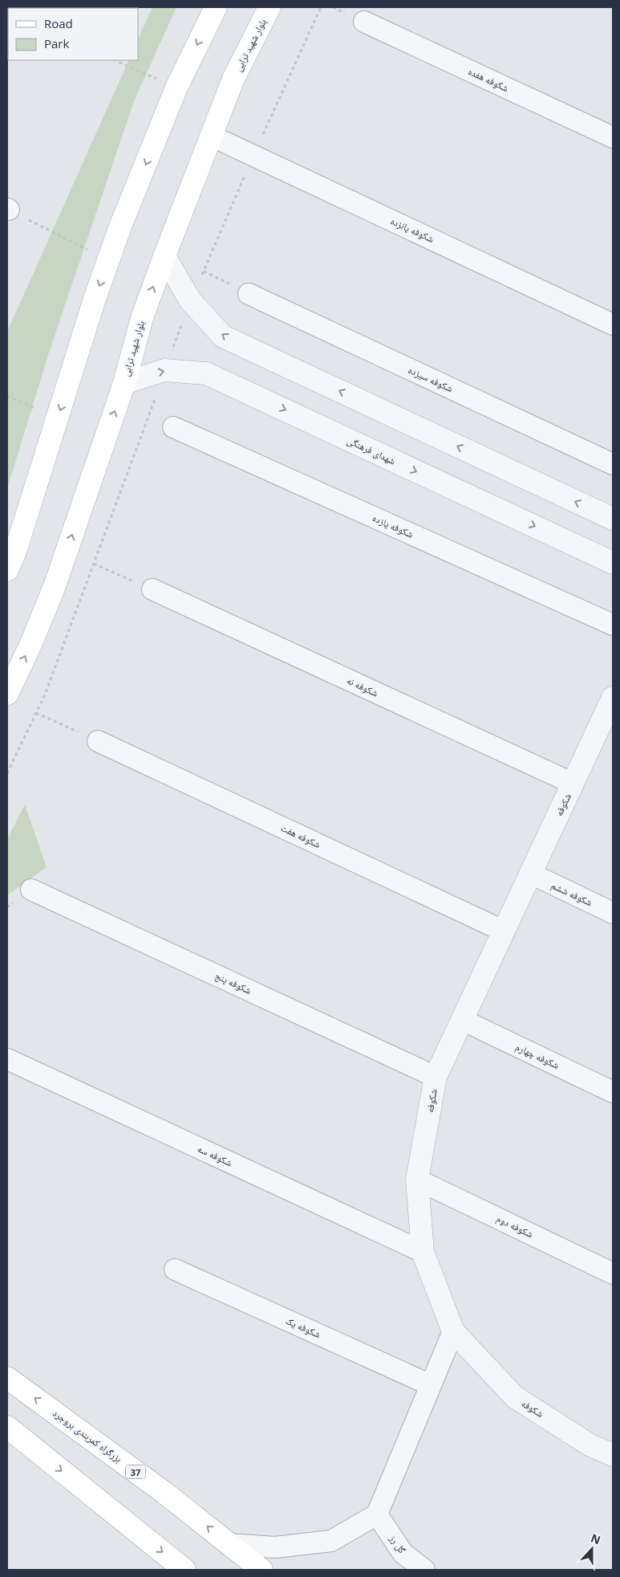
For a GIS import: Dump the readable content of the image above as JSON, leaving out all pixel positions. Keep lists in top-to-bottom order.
{
  "streets": {
    "main road": ["بلوار شهید ترابی", "بزرگراه کمربندی بروجرد", "37"],
    "street": [
      "شکوفه هفده",
      "شکوفه پانزده",
      "شکوفه سیزده",
      "شهدای فرهنگی",
      "شکوفه یازده",
      "شکوفه نه",
      "شکوفه",
      "شکوفه هفت",
      "شکوفه ششم",
      "شکوفه پنج",
      "شکوفه چهارم",
      "شکوفه سه",
      "شکوفه دوم",
      "شکوفه یک",
      "گل رز"
    ]
  },
  "crossings": [
    ["بلوار شهید ترابی", "شکوفه پانزده"],
    ["بلوار شهید ترابی", "شهدای فرهنگی"],
    ["شکوفه نه", "شکوفه"],
    ["شکوفه", "شکوفه هفت"],
    ["شکوفه", "شکوفه ششم"],
    ["شکوفه", "شکوفه پنج"],
    ["شکوفه", "شکوفه چهارم"],
    ["شکوفه", "شکوفه سه"],
    ["شکوفه", "شکوفه دوم"]
  ],
  "legend": ["Road", "Park"],
  "north": "top"
}
